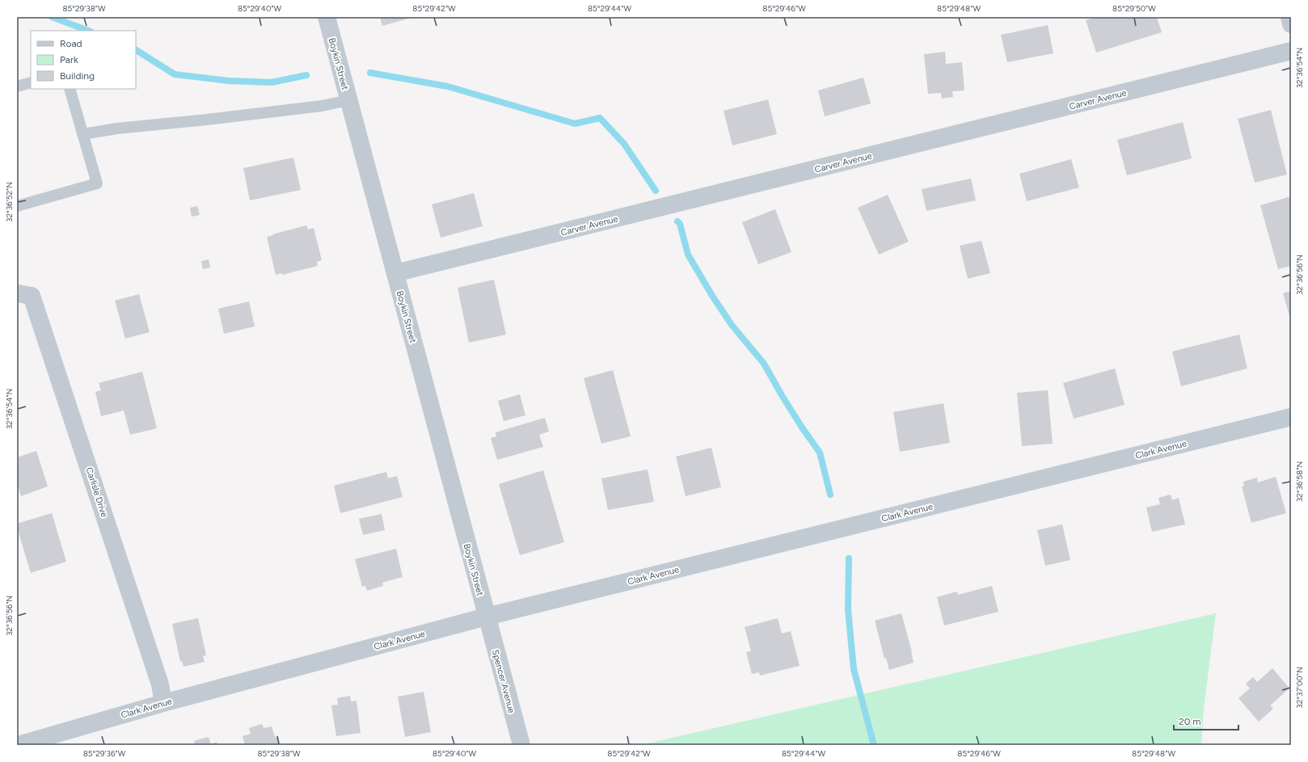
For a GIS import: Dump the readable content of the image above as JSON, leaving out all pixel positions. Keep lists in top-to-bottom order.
{
  "streets": {
    "street": [
      "Boykin Street",
      "Carver Avenue",
      "Clark Avenue",
      "Carlisle Drive",
      "Spencer Avenue"
    ]
  },
  "crossings": [
    ["Boykin Street", "Carver Avenue"],
    ["Boykin Street", "Clark Avenue"],
    ["Boykin Street", "Spencer Avenue"],
    ["Clark Avenue", "Carlisle Drive"],
    ["Clark Avenue", "Spencer Avenue"]
  ],
  "legend": ["Road", "Park", "Building"],
  "scale_bar": "20 m",
  "coordinates": [
    "85°29'38\"W",
    "85°29'40\"W",
    "85°29'42\"W",
    "85°29'44\"W",
    "85°29'46\"W",
    "85°29'48\"W",
    "85°29'50\"W",
    "32°36'54\"N",
    "32°36'52\"N",
    "32°36'56\"N",
    "32°36'58\"N",
    "32°37'00\"N",
    "85°29'36\"W"
  ]
}
